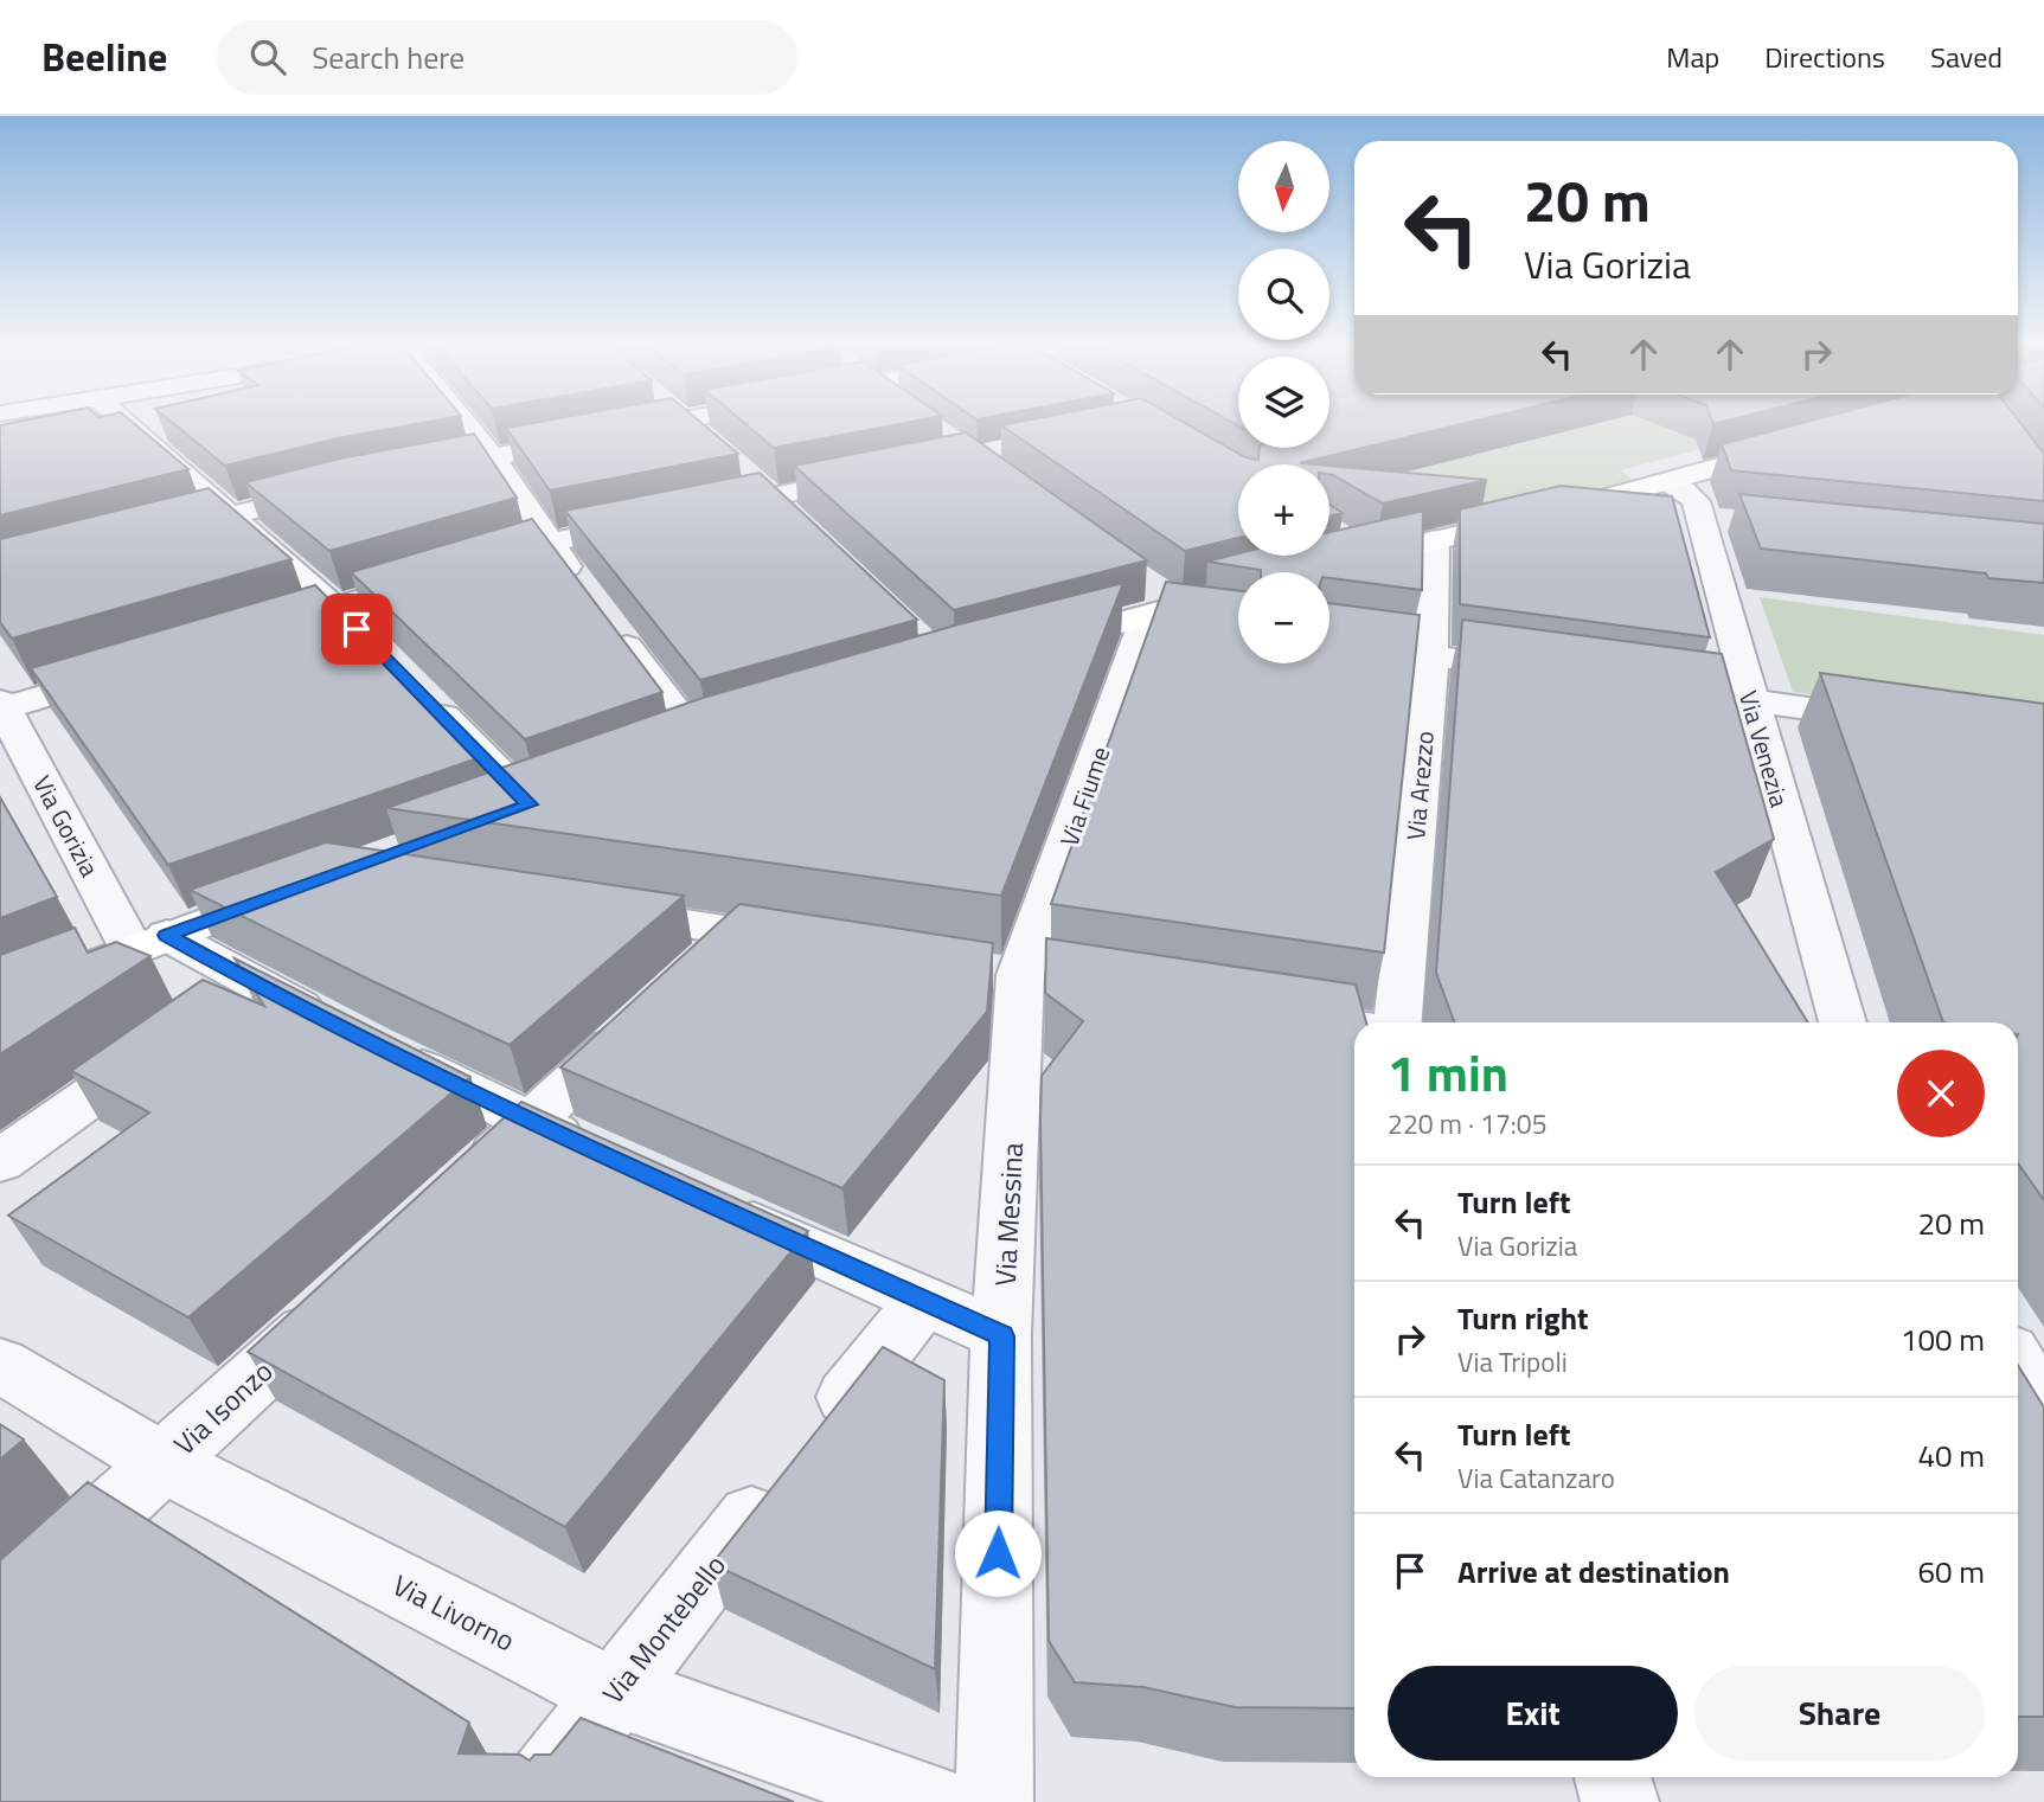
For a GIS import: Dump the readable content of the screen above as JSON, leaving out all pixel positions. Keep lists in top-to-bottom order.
{
  "streets": {
    "street": [
      "Via Venezia",
      "Via Arezzo",
      "Via Fiume",
      "Via Gorizia",
      "Via Messina",
      "Via Isonzo",
      "Via Livorno",
      "Via Montebello"
    ]
  },
  "crossings": [
    ["Via Fiume", "Via Messina"],
    ["Via Isonzo", "Via Livorno"],
    ["Via Livorno", "Via Montebello"]
  ],
  "north": "bottom",
  "page": {
    "header": "Beeline",
    "search": "Search here",
    "nav": ["Map", "Directions", "Saved"],
    "map_buttons": ["+", "−"],
    "turn": ["20 m", "Via Gorizia"],
    "heading": ["1 min", "220 m · 17:05"],
    "list": [
      {
        "name": "Turn left",
        "note": "Via Gorizia",
        "value": "20 m"
      },
      {
        "name": "Turn right",
        "note": "Via Tripoli",
        "value": "100 m"
      },
      {
        "name": "Turn left",
        "note": "Via Catanzaro",
        "value": "40 m"
      },
      {
        "name": "Arrive at destination",
        "value": "60 m"
      }
    ],
    "buttons": ["Exit", "Share"]
  }
}
